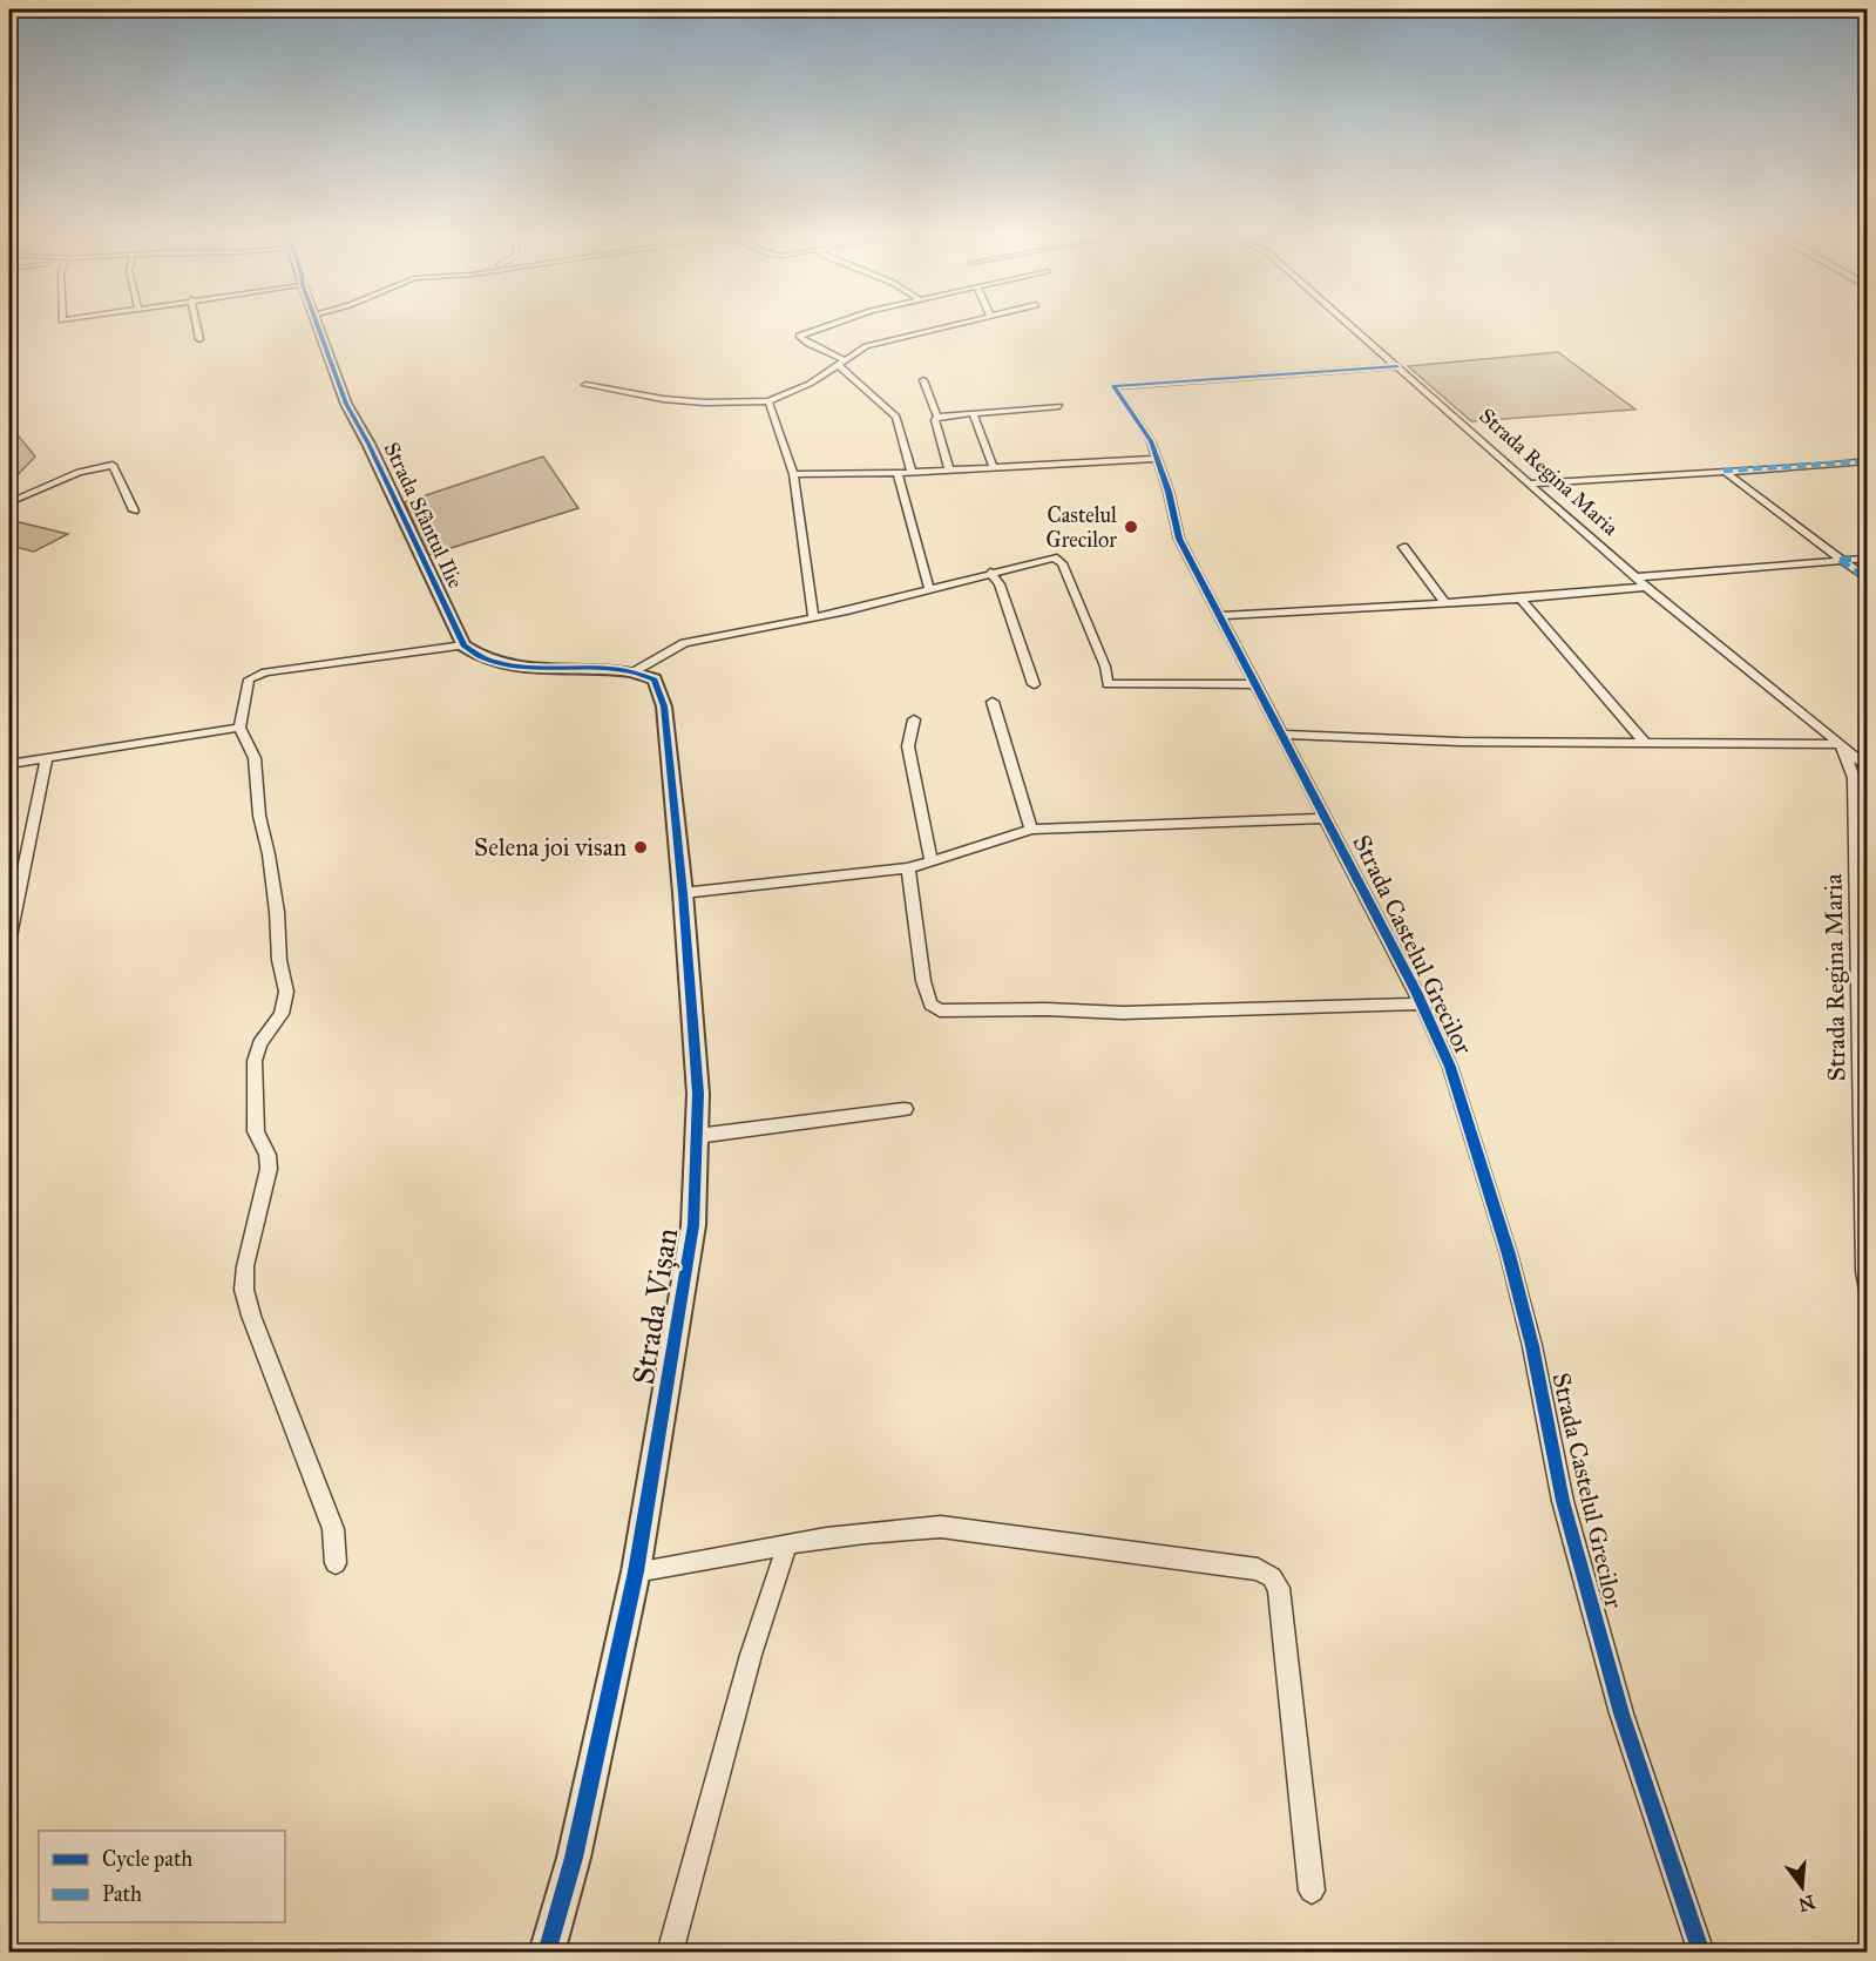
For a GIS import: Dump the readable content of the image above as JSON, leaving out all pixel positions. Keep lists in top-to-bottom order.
{
  "streets": {
    "street": [
      "Strada Regina Maria",
      "Strada Sfântul Ilie",
      "Strada Castelul Grecilor",
      "Strada Vișan"
    ]
  },
  "crossings": [
    ["Strada Regina Maria", "Strada Castelul Grecilor"]
  ],
  "places": ["Castelul Grecilor", "Selena joi visan"],
  "legend": ["Cycle path", "Path"],
  "north": "bottom"
}
